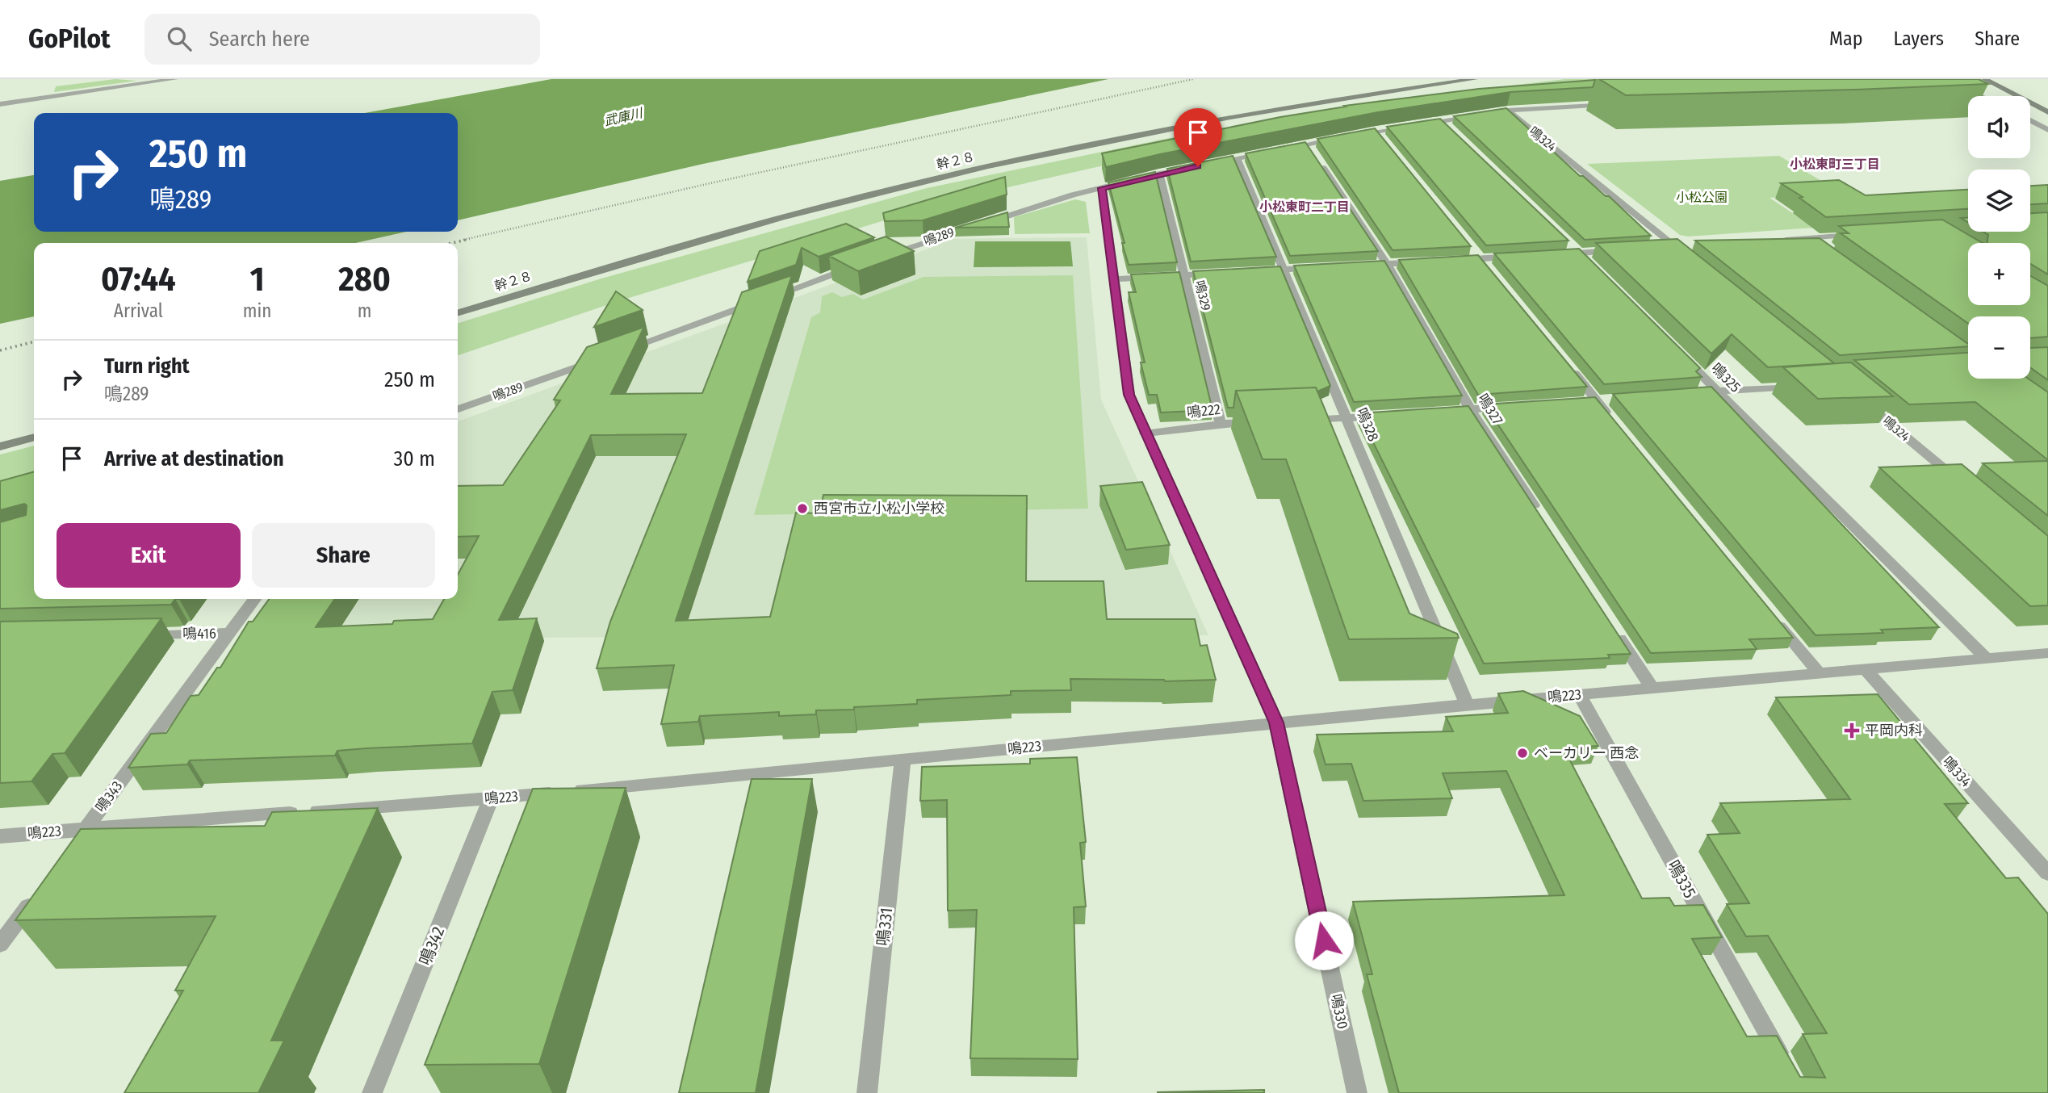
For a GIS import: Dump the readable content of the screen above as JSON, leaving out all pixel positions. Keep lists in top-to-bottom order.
{
  "streets": {
    "street": [
      "鳴324",
      "幹２８",
      "鳴289",
      "鳴329",
      "鳴325",
      "鳴327",
      "鳴222",
      "鳴328",
      "鳴416",
      "鳴223",
      "鳴334",
      "鳴343",
      "鳴335",
      "鳴331",
      "鳴342",
      "鳴330"
    ]
  },
  "crossings": [
    ["鳴324", "鳴289"],
    ["鳴289", "鳴329"],
    ["鳴289", "鳴327"],
    ["鳴289", "鳴328"],
    ["鳴289", "鳴330"],
    ["鳴329", "鳴222"],
    ["鳴325", "鳴223"],
    ["鳴222", "鳴330"],
    ["鳴328", "鳴223"],
    ["鳴416", "鳴343"],
    ["鳴223", "鳴334"],
    ["鳴223", "鳴343"],
    ["鳴223", "鳴335"],
    ["鳴223", "鳴331"],
    ["鳴223", "鳴342"],
    ["鳴223", "鳴330"]
  ],
  "districts": ["小松東町三丁目", "小松東町二丁目"],
  "water": ["武庫川"],
  "parks": ["小松公園"],
  "places": {
    "other": ["西宮市立小松小学校", "ベーカリー 西念"],
    "health": ["平岡内科"]
  },
  "page": {
    "header": "GoPilot",
    "search": "Search here",
    "nav": ["Map", "Layers", "Share"],
    "map_buttons": ["+", "−"],
    "turn": ["250 m", "鳴289"],
    "eta": [
      "07:44",
      "Arrival",
      "1",
      "min",
      "280",
      "m"
    ],
    "list": [
      {
        "name": "Turn right",
        "note": "鳴289",
        "value": "250 m"
      },
      {
        "name": "Arrive at destination",
        "value": "30 m"
      }
    ],
    "buttons": ["Exit", "Share"]
  }
}
